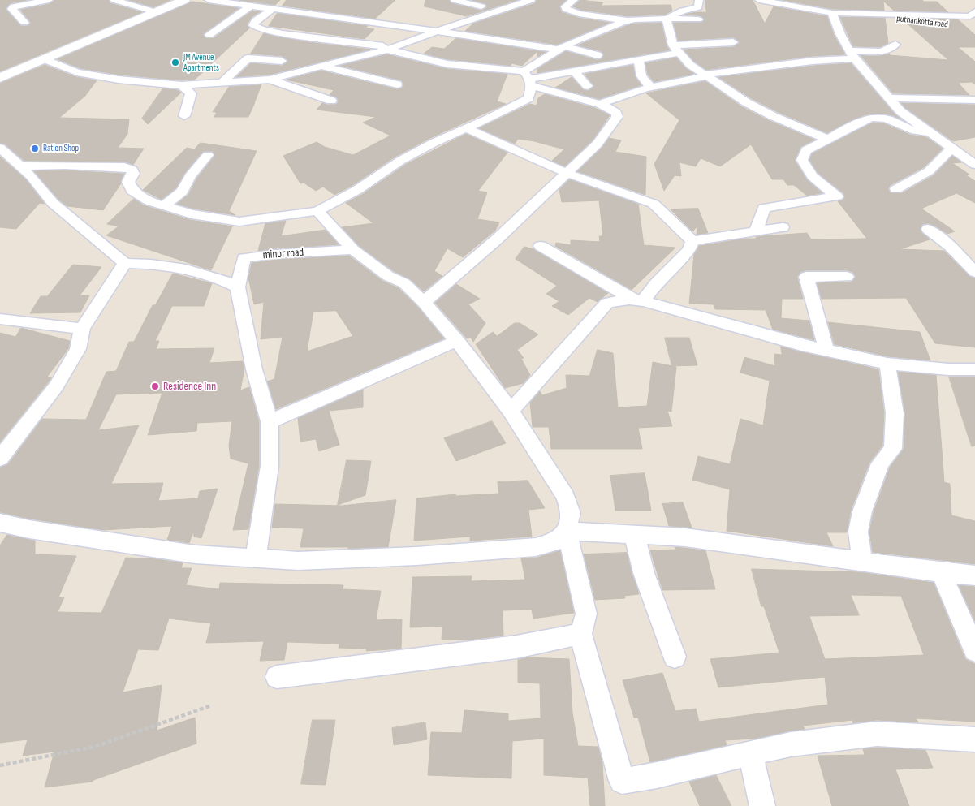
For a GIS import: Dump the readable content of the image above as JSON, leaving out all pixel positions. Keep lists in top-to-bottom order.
{
  "streets": {
    "street": ["puthankotta road", "minor road"]
  },
  "places": ["JM Avenue Apartments", "Ration Shop", "Residence Inn"]
}
